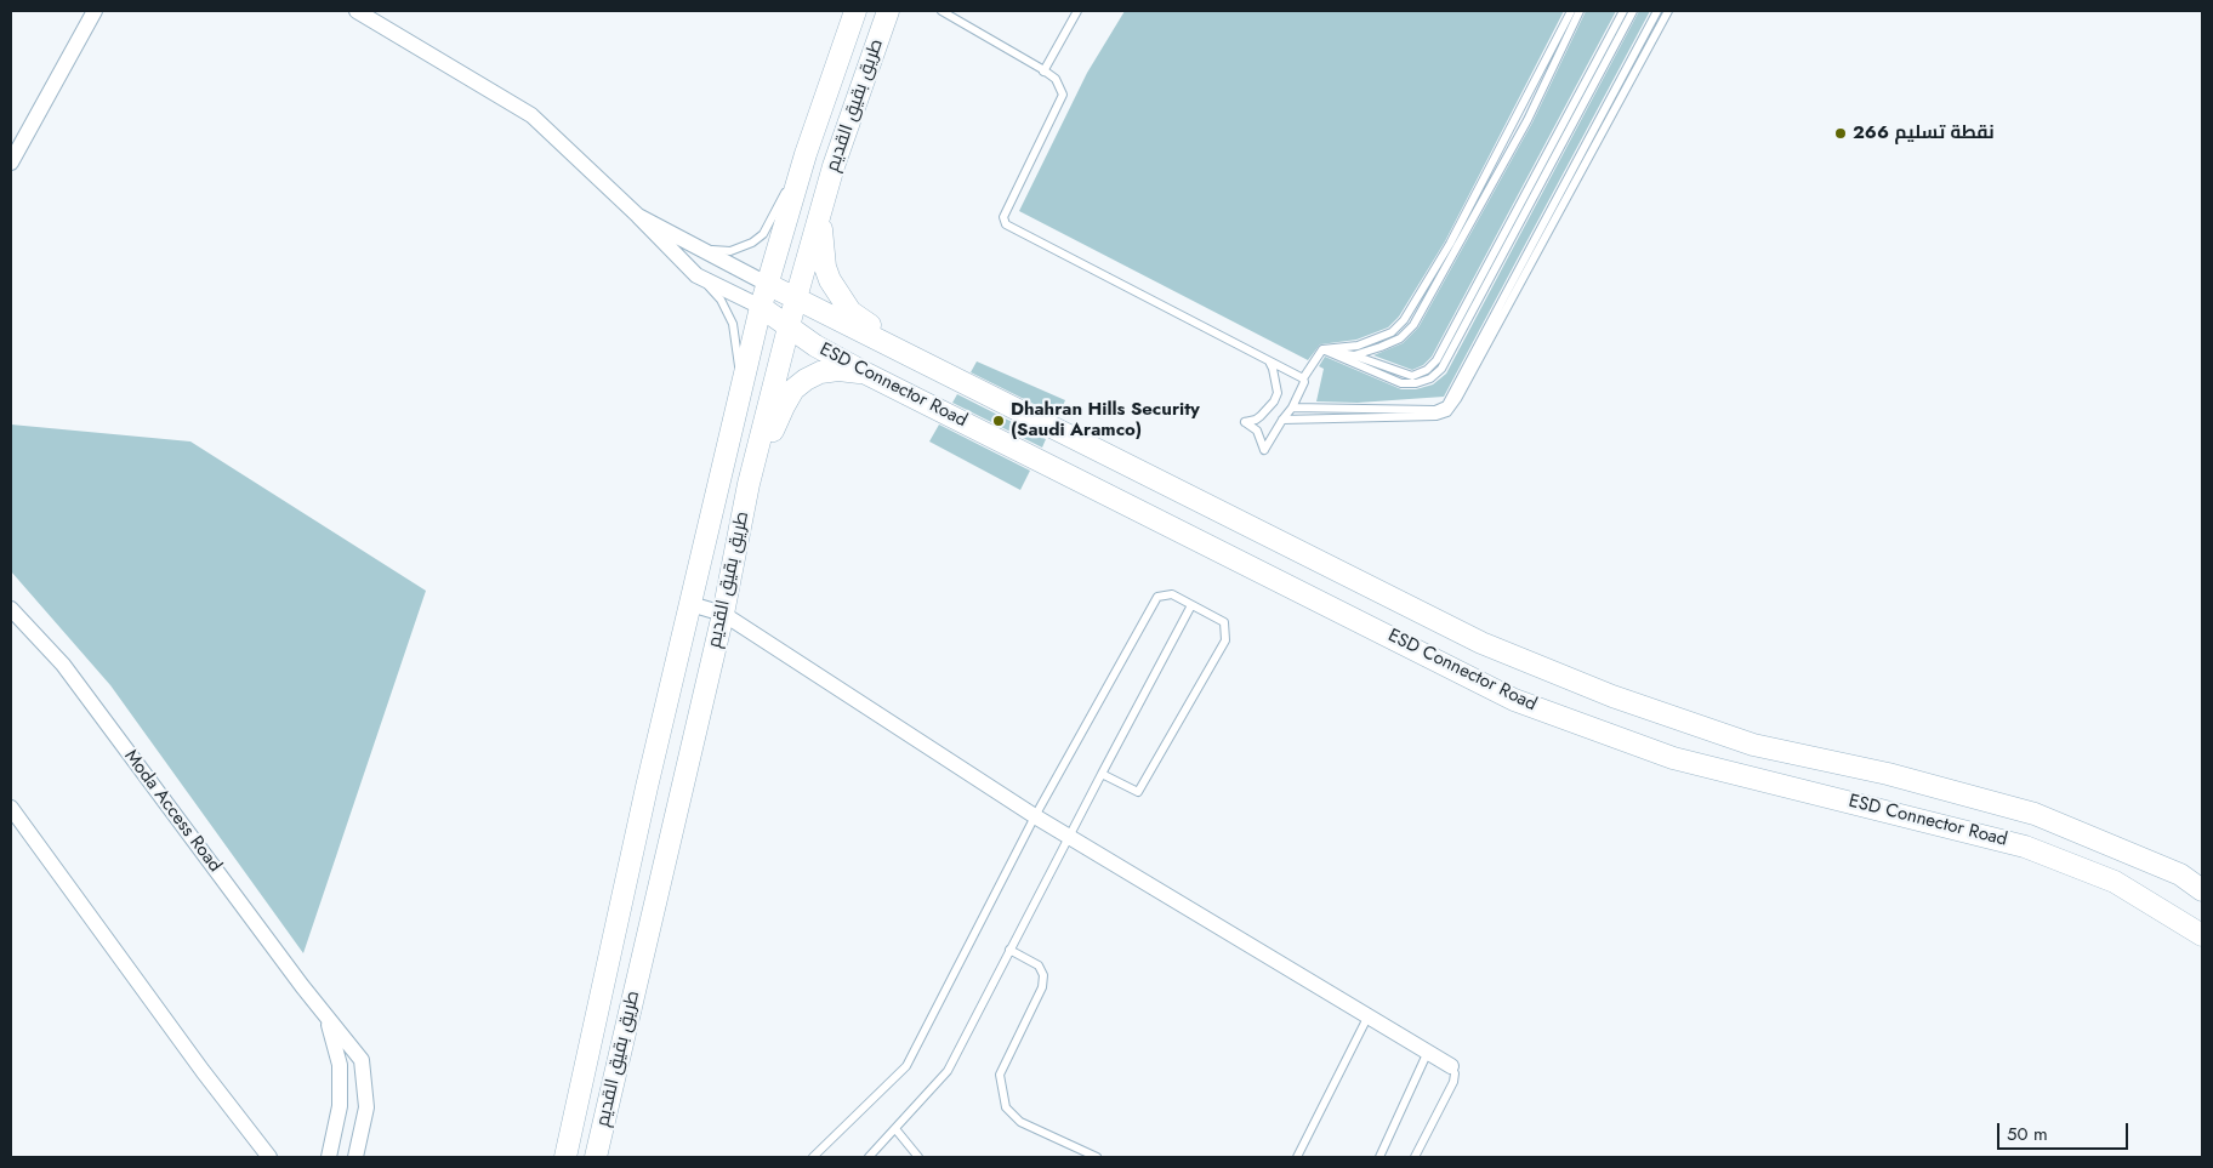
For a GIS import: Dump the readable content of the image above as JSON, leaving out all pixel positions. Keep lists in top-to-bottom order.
{
  "streets": {
    "main road": ["طريق بقيق القديم", "ESD Connector Road"],
    "street": ["Moda Access Road"]
  },
  "crossings": [
    ["طريق بقيق القديم", "ESD Connector Road"]
  ],
  "places": ["نقطة تسليم 266", "Dhahran Hills Security (Saudi Aramco)"],
  "scale_bar": "50 m"
}
